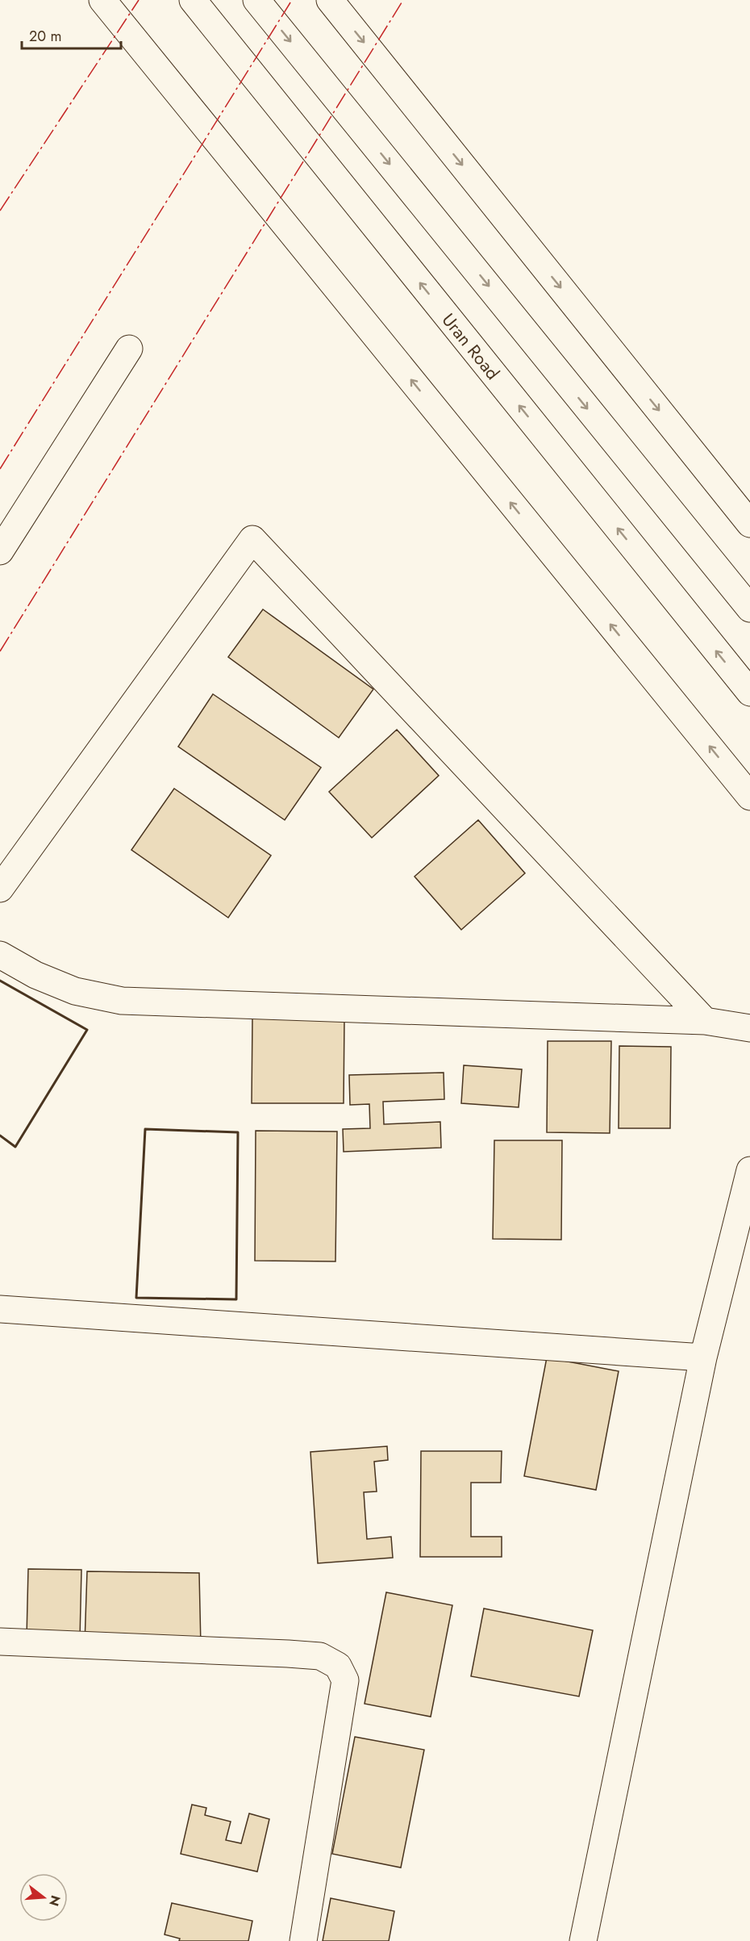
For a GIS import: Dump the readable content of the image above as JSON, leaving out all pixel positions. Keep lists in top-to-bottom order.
{
  "streets": {
    "main road": ["Uran Road"]
  },
  "scale_bar": "20 m",
  "north": "right"
}
